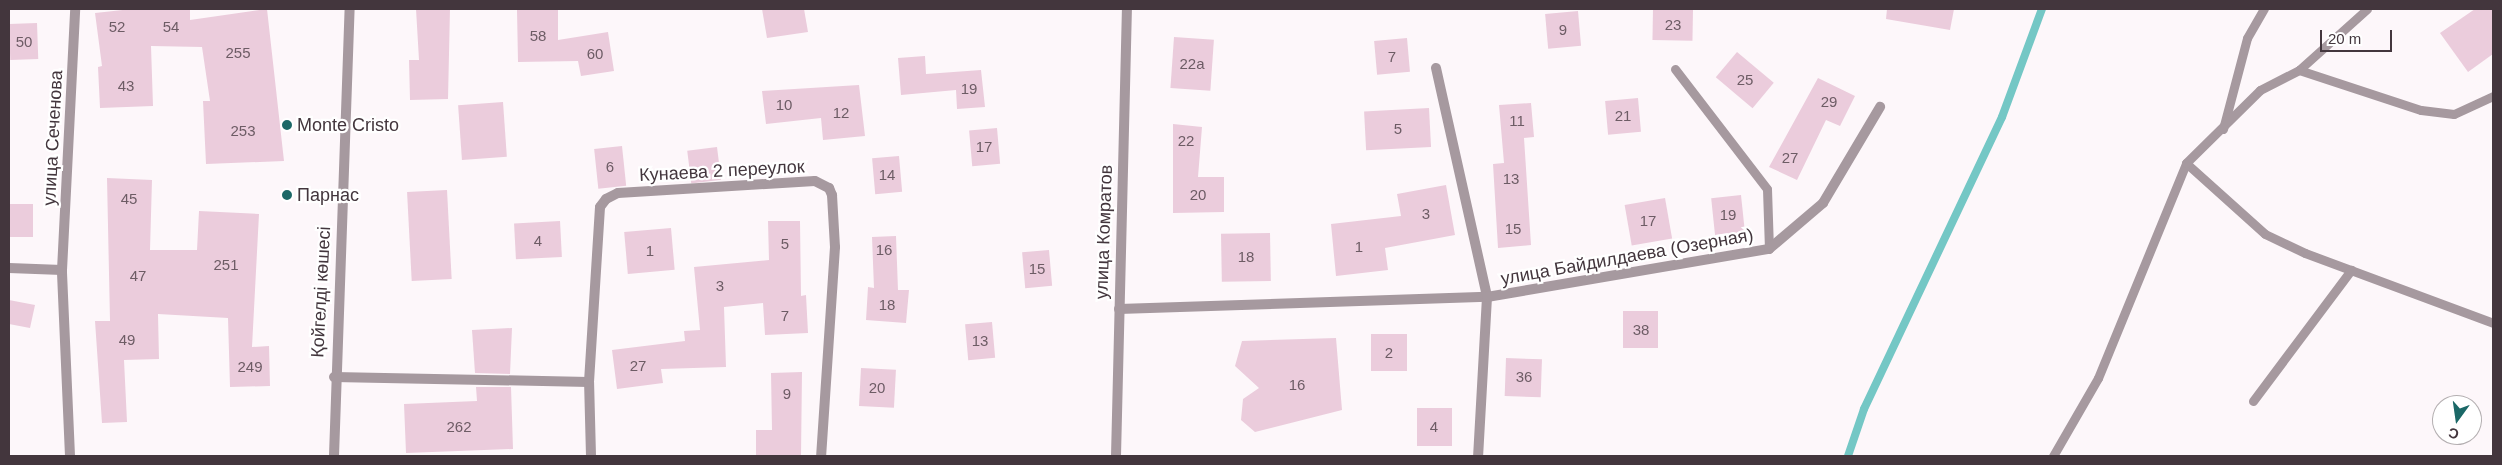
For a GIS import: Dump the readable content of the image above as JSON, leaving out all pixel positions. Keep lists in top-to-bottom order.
{
  "streets": {
    "street": [
      "улица Сеченова",
      "Кунаева 2 переулок",
      "улица Комратов",
      "улица Байдилдаева (Озерная)",
      "Қойгелді көшесі"
    ]
  },
  "crossings": [
    ["улица Комратов", "улица Байдилдаева (Озерная)"]
  ],
  "places": ["Monte Cristo", "Парнас"],
  "house_numbers": [
    "23",
    "52",
    "54",
    "9",
    "58",
    "50",
    "255",
    "60",
    "7",
    "22а",
    "25",
    "43",
    "19",
    "29",
    "10",
    "12",
    "21",
    "11",
    "5",
    "253",
    "22",
    "17",
    "27",
    "6",
    "14",
    "13",
    "20",
    "45",
    "3",
    "19",
    "17",
    "15",
    "4",
    "5",
    "1",
    "16",
    "1",
    "18",
    "251",
    "15",
    "47",
    "3",
    "18",
    "7",
    "38",
    "49",
    "13",
    "2",
    "27",
    "249",
    "36",
    "16",
    "20",
    "9",
    "262",
    "4"
  ],
  "scale_bar": "20 m",
  "north": "bottom"
}
